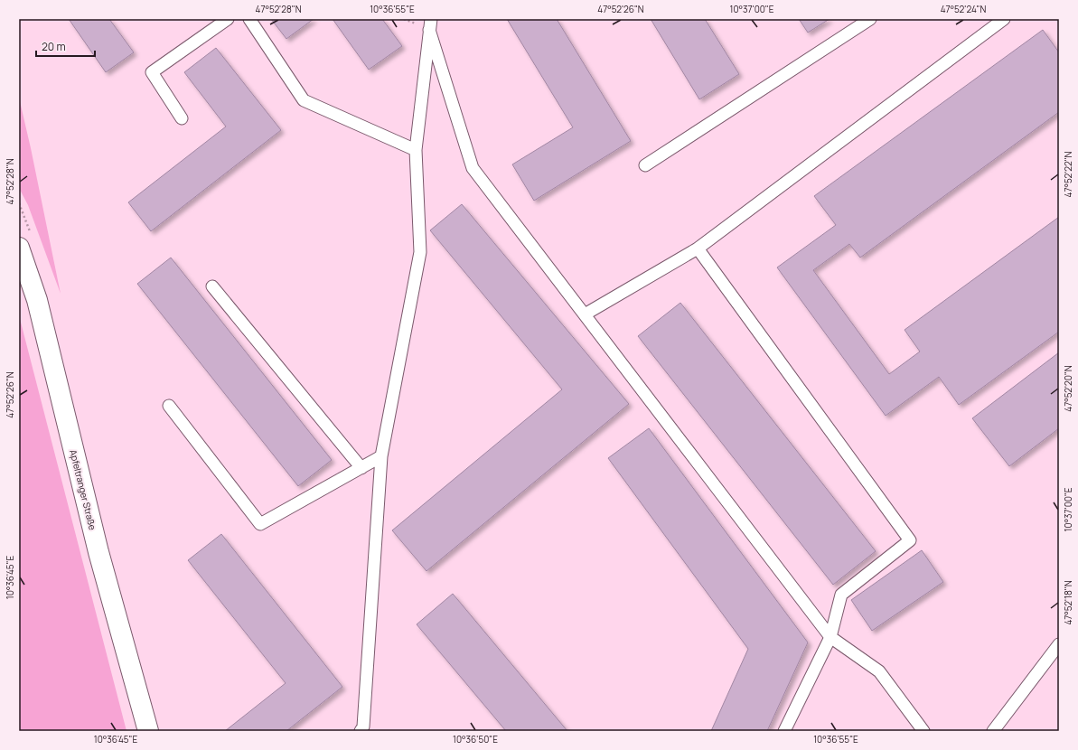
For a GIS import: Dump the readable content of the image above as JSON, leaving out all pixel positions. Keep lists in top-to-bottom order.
{
  "streets": {
    "street": ["Apfeltranger Straße"]
  },
  "scale_bar": "20 m",
  "coordinates": [
    "47°52'28\"N",
    "10°36'55\"E",
    "47°52'26\"N",
    "10°37'00\"E",
    "47°52'24\"N",
    "47°52'22\"N",
    "47°52'20\"N",
    "10°36'45\"E",
    "47°52'18\"N",
    "10°36'50\"E"
  ]
}
